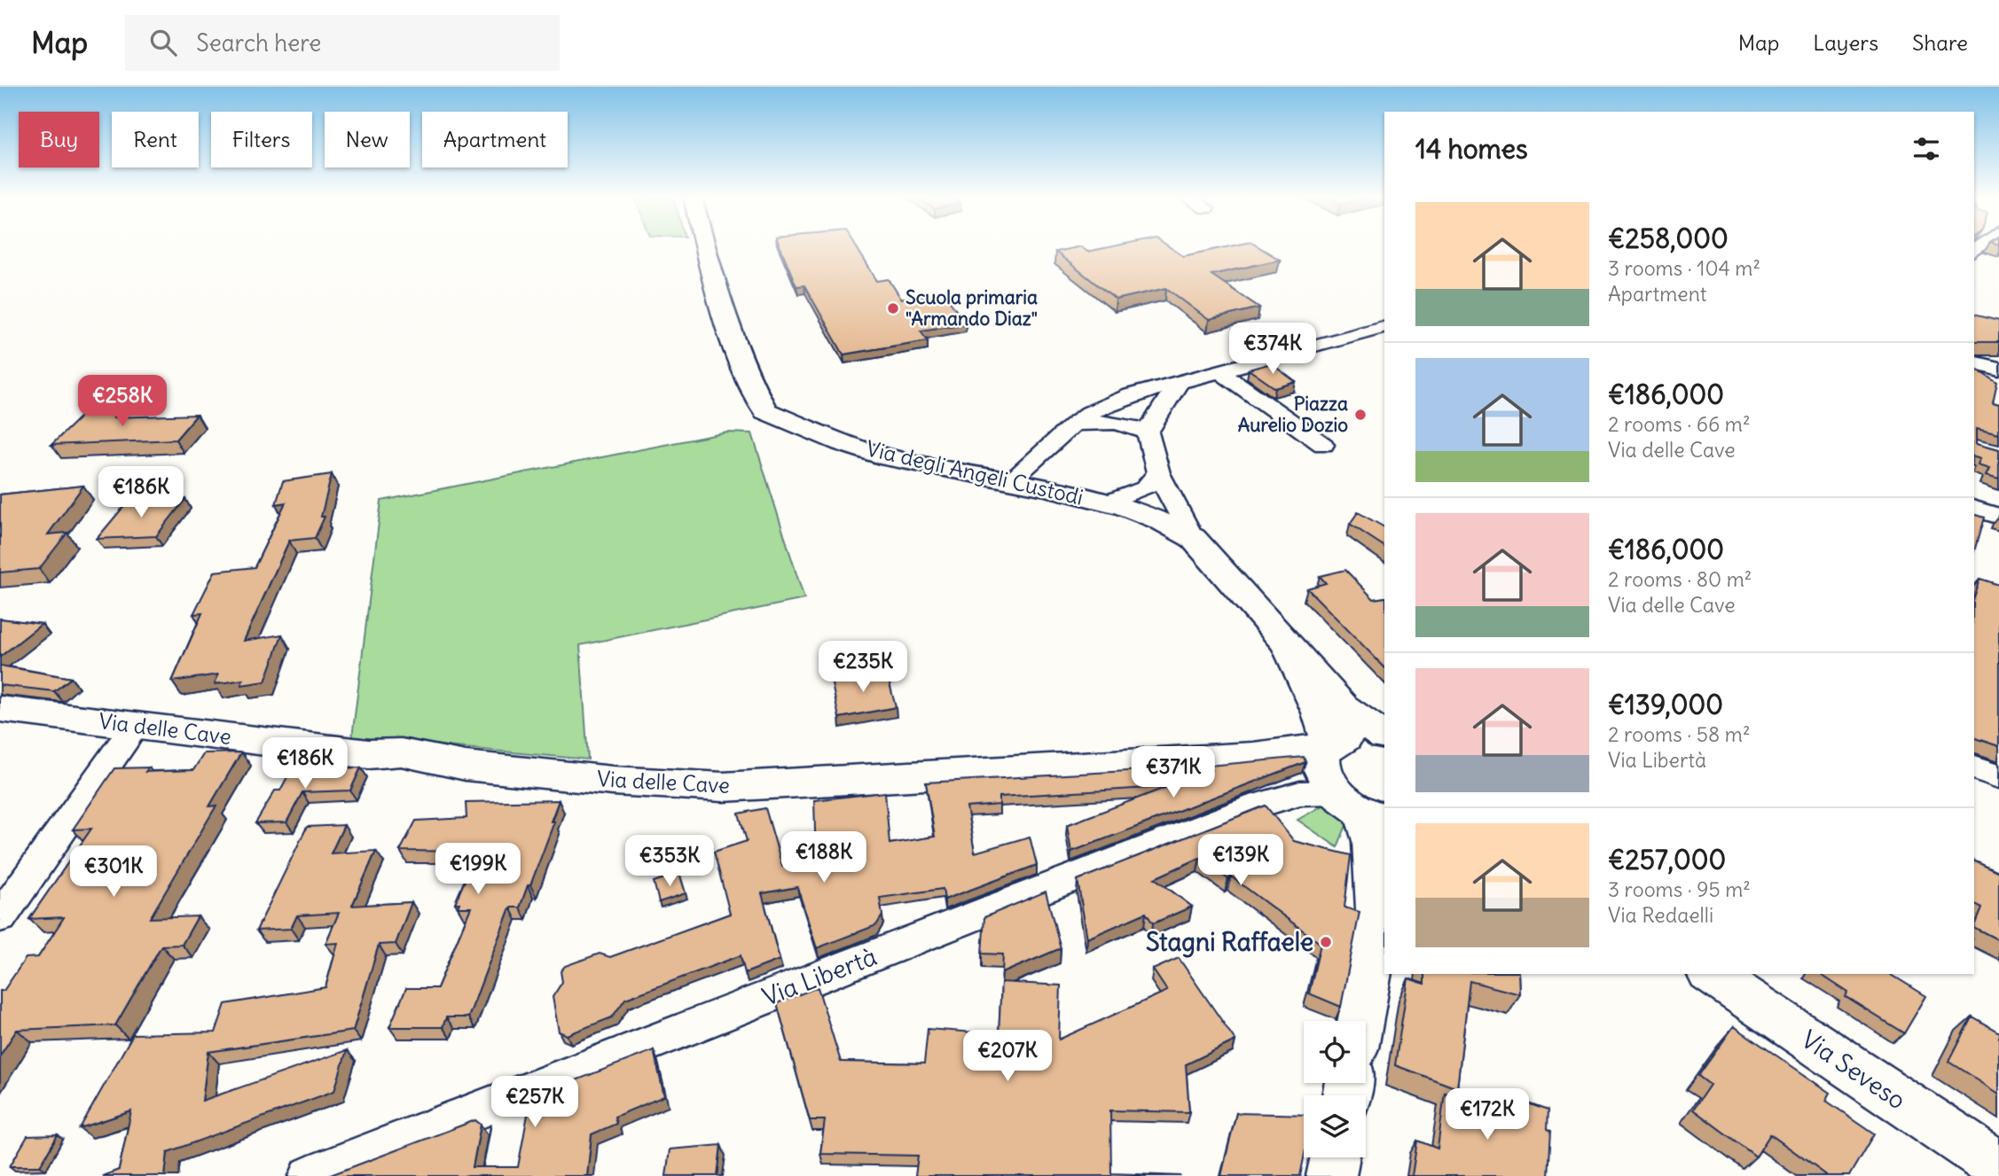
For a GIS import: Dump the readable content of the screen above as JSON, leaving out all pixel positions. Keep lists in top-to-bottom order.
{
  "streets": {
    "street": [
      "Via degli Angeli Custodi",
      "Via delle Cave",
      "Via Libertà",
      "Via Seveso"
    ]
  },
  "crossings": [
    ["Via degli Angeli Custodi", "Via delle Cave"]
  ],
  "places": ["Scuola primaria \"Armando Diaz\"", "Piazza Aurelio Dozio", "Stagni Raffaele"],
  "page": {
    "header": "Map",
    "search": "Search here",
    "nav": ["Map", "Layers", "Share"],
    "chip": [
      "Buy",
      "Rent",
      "Filters",
      "New",
      "Apartment"
    ],
    "heading": "14 homes",
    "list": [
      {
        "name": "€258,000",
        "note": "3 rooms · 104 m² · Apartment"
      },
      {
        "name": "€186,000",
        "note": "2 rooms · 66 m² · Via delle Cave"
      },
      {
        "name": "€186,000",
        "note": "2 rooms · 80 m² · Via delle Cave"
      },
      {
        "name": "€139,000",
        "note": "2 rooms · 58 m² · Via Libertà"
      },
      {
        "name": "€257,000",
        "note": "3 rooms · 95 m² · Via Redaelli"
      }
    ],
    "price": [
      "€374K",
      "€258K",
      "€186K",
      "€235K",
      "€186K",
      "€371K",
      "€188K",
      "€139K",
      "€353K",
      "€199K",
      "€301K",
      "€207K",
      "€257K",
      "€172K"
    ]
  }
}
